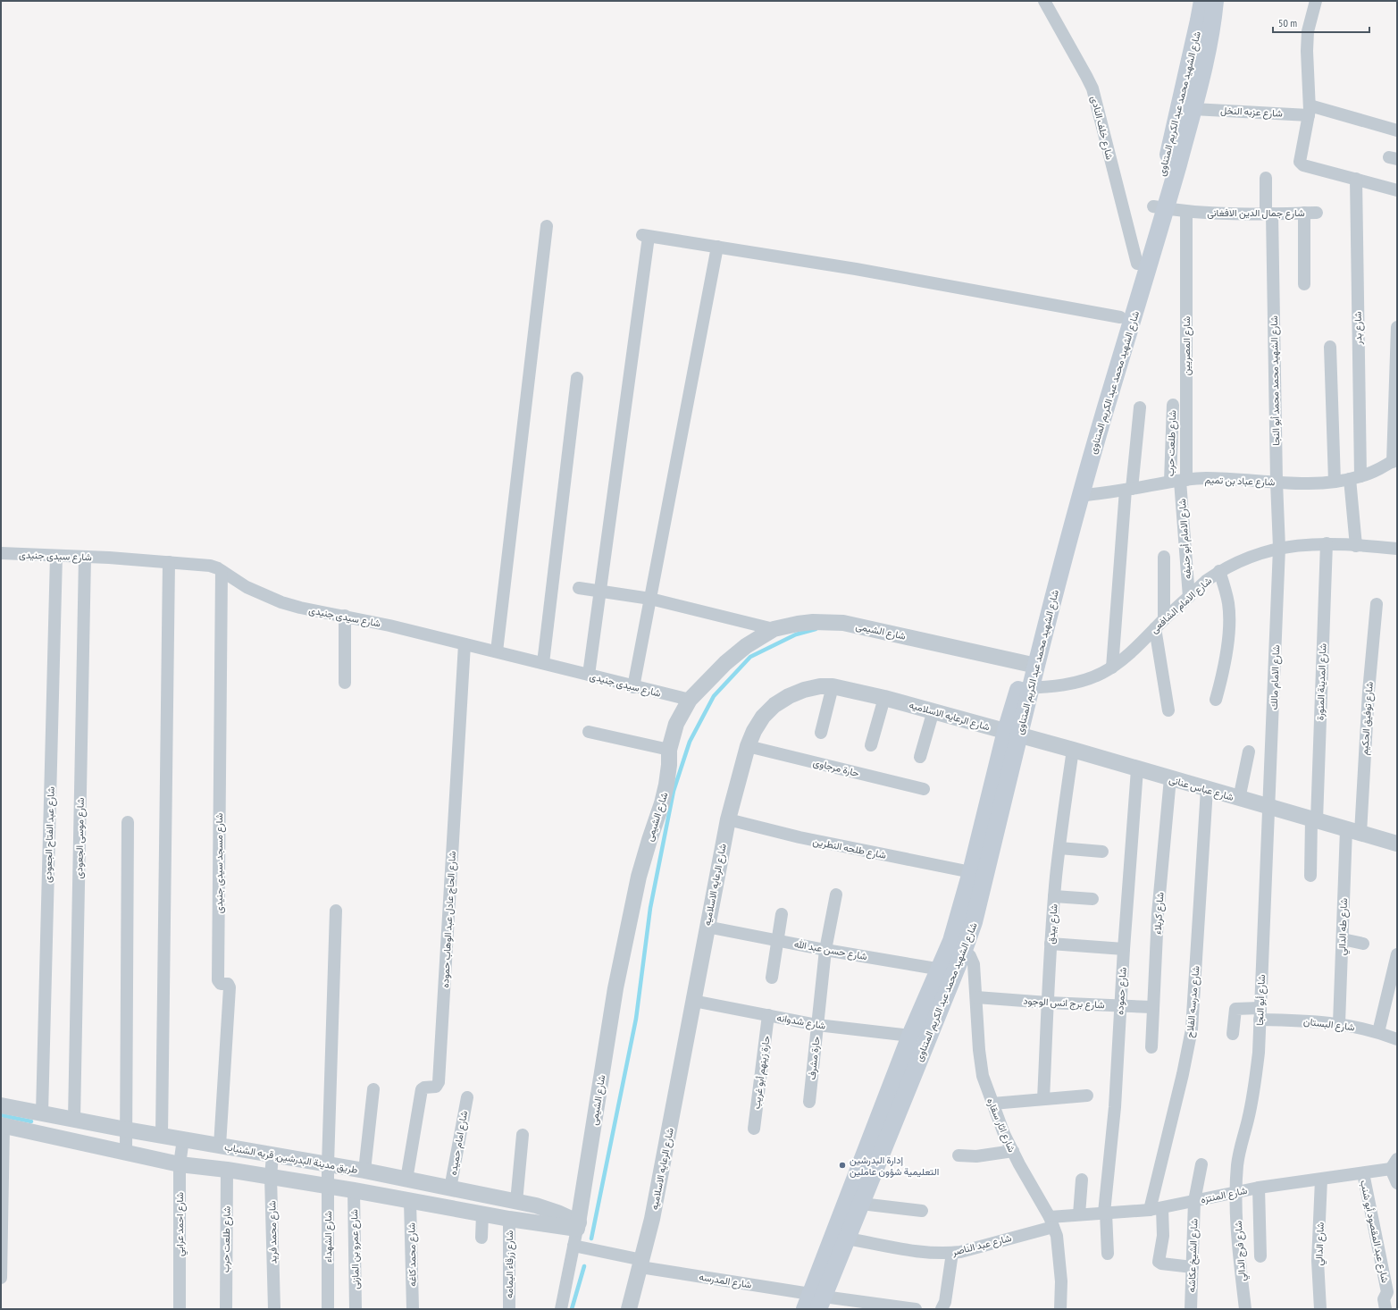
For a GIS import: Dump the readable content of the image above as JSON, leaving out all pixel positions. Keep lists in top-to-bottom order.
{
  "streets": {
    "main road": ["شارع الشهيد محمد عبد الكريم المتناوى"],
    "street": [
      "شارع عزبه النخل",
      "شارع خلف النادى",
      "شارع جمال الدين الافغانى",
      "شارع بدر",
      "شارع المصريين",
      "شارع الشهيد محمد محمد أبو النجا",
      "شارع طلعت حرب",
      "شارع عباد بن تميم",
      "شارع الامام أبو حنيفه",
      "شارع سيدى جنيدى",
      "شارع الامام الشافعى",
      "شارع الشيمى",
      "شارع الامام مالك",
      "شارع المدينة المنورة",
      "شارع الرعايه الاسلاميه",
      "شارع توفيق الحكيم",
      "حارة مرجاوى",
      "شارع عباس عنانى",
      "شارع عبد الفتاح الجعودى",
      "شارع موسى الجعودى",
      "شارع طلحه النطرين",
      "شارع مسجد سيدى جنيدى",
      "شارع كربلاء",
      "شارع الحاج عادل عبد الوهاب حموده",
      "شارع بيدق",
      "شارع طه الدالي",
      "شارع حسن عبد الله",
      "شارع حموده",
      "شارع أبو النجا",
      "شارع مدرسه الفلاح",
      "شارع برج انس الوجود",
      "شارع شدوانه",
      "شارع البستان",
      "حارة مشرف",
      "حارة زينهم أبو غريب",
      "شارع اثار سقاره",
      "شارع امام حميده",
      "طريق مدينة البدرشين, قريه الشنباب",
      "شارع المنتزه",
      "شارع احمد عرابي",
      "شارع عبد المقصود أبو شنب",
      "شارع محمد فريد",
      "شارع الشهداء",
      "شارع الدالي",
      "شارع عبد الناصر",
      "شارع عمرو بن المازنى",
      "شارع فرج الدالي",
      "شارع محمد كاغه",
      "شارع الشيخ عكاشه",
      "شارع زرقاء اليمامه",
      "شارع المدرسه"
    ]
  },
  "crossings": [
    ["شارع الشهيد محمد عبد الكريم المتناوى", "شارع عزبه النخل"],
    ["شارع الشهيد محمد عبد الكريم المتناوى", "شارع خلف النادى"],
    ["شارع الشهيد محمد عبد الكريم المتناوى", "شارع جمال الدين الافغانى"],
    ["شارع الشهيد محمد عبد الكريم المتناوى", "شارع عباد بن تميم"],
    ["شارع الشهيد محمد عبد الكريم المتناوى", "شارع الامام الشافعى"],
    ["شارع الشهيد محمد عبد الكريم المتناوى", "شارع الشيمى"],
    ["شارع الشهيد محمد عبد الكريم المتناوى", "شارع الرعايه الاسلاميه"],
    ["شارع الشهيد محمد عبد الكريم المتناوى", "شارع عباس عنانى"],
    ["شارع الشهيد محمد عبد الكريم المتناوى", "شارع طلحه النطرين"],
    ["شارع الشهيد محمد عبد الكريم المتناوى", "شارع حسن عبد الله"],
    ["شارع الشهيد محمد عبد الكريم المتناوى", "شارع شدوانه"],
    ["شارع الشهيد محمد عبد الكريم المتناوى", "شارع اثار سقاره"],
    ["شارع الشهيد محمد عبد الكريم المتناوى", "شارع عبد الناصر"],
    ["شارع الشهيد محمد عبد الكريم المتناوى", "شارع المدرسه"],
    ["شارع جمال الدين الافغانى", "شارع المصريين"],
    ["شارع جمال الدين الافغانى", "شارع الشهيد محمد محمد أبو النجا"],
    ["شارع بدر", "شارع عباد بن تميم"],
    ["شارع بدر", "شارع الامام الشافعى"],
    ["شارع المصريين", "شارع طلعت حرب"],
    ["شارع المصريين", "شارع عباد بن تميم"],
    ["شارع المصريين", "شارع الامام أبو حنيفه"],
    ["شارع الشهيد محمد محمد أبو النجا", "شارع عباد بن تميم"],
    ["شارع الشهيد محمد محمد أبو النجا", "شارع الامام الشافعى"],
    ["شارع الشهيد محمد محمد أبو النجا", "شارع الامام مالك"],
    ["شارع طلعت حرب", "شارع عباد بن تميم"],
    ["شارع طلعت حرب", "شارع الامام أبو حنيفه"],
    ["شارع طلعت حرب", "طريق مدينة البدرشين, قريه الشنباب"],
    ["شارع عباد بن تميم", "شارع الامام أبو حنيفه"],
    ["شارع الامام أبو حنيفه", "شارع الامام الشافعى"],
    ["شارع سيدى جنيدى", "شارع الشيمى"],
    ["شارع سيدى جنيدى", "شارع عبد الفتاح الجعودى"],
    ["شارع سيدى جنيدى", "شارع موسى الجعودى"],
    ["شارع سيدى جنيدى", "شارع مسجد سيدى جنيدى"],
    ["شارع سيدى جنيدى", "شارع الحاج عادل عبد الوهاب حموده"],
    ["شارع الامام الشافعى", "شارع الامام مالك"],
    ["شارع الامام الشافعى", "شارع المدينة المنورة"],
    ["شارع الشيمى", "طريق مدينة البدرشين, قريه الشنباب"],
    ["شارع الشيمى", "شارع المدرسه"],
    ["شارع الامام مالك", "شارع عباس عنانى"],
    ["شارع الامام مالك", "شارع أبو النجا"],
    ["شارع المدينة المنورة", "شارع عباس عنانى"],
    ["شارع الرعايه الاسلاميه", "حارة مرجاوى"],
    ["شارع الرعايه الاسلاميه", "شارع عباس عنانى"],
    ["شارع الرعايه الاسلاميه", "شارع طلحه النطرين"],
    ["شارع الرعايه الاسلاميه", "شارع حسن عبد الله"],
    ["شارع الرعايه الاسلاميه", "شارع شدوانه"],
    ["شارع الرعايه الاسلاميه", "شارع المدرسه"],
    ["شارع توفيق الحكيم", "شارع عباس عنانى"],
    ["شارع توفيق الحكيم", "شارع طه الدالي"],
    ["شارع عباس عنانى", "شارع كربلاء"],
    ["شارع عباس عنانى", "شارع بيدق"],
    ["شارع عباس عنانى", "شارع طه الدالي"],
    ["شارع عباس عنانى", "شارع حموده"],
    ["شارع عباس عنانى", "شارع أبو النجا"],
    ["شارع عباس عنانى", "شارع مدرسه الفلاح"],
    ["شارع عبد الفتاح الجعودى", "طريق مدينة البدرشين, قريه الشنباب"],
    ["شارع موسى الجعودى", "طريق مدينة البدرشين, قريه الشنباب"],
    ["شارع مسجد سيدى جنيدى", "طريق مدينة البدرشين, قريه الشنباب"],
    ["شارع كربلاء", "شارع برج انس الوجود"],
    ["شارع الحاج عادل عبد الوهاب حموده", "طريق مدينة البدرشين, قريه الشنباب"],
    ["شارع بيدق", "شارع برج انس الوجود"],
    ["شارع طه الدالي", "شارع البستان"],
    ["شارع حسن عبد الله", "حارة مشرف"],
    ["شارع حموده", "شارع برج انس الوجود"],
    ["شارع حموده", "شارع المنتزه"],
    ["شارع أبو النجا", "شارع البستان"],
    ["شارع أبو النجا", "شارع المنتزه"],
    ["شارع أبو النجا", "شارع فرج الدالي"],
    ["شارع مدرسه الفلاح", "شارع المنتزه"],
    ["شارع برج انس الوجود", "شارع اثار سقاره"],
    ["شارع شدوانه", "حارة مشرف"],
    ["شارع شدوانه", "حارة زينهم أبو غريب"],
    ["شارع اثار سقاره", "شارع المنتزه"],
    ["شارع اثار سقاره", "شارع عبد الناصر"],
    ["شارع امام حميده", "طريق مدينة البدرشين, قريه الشنباب"],
    ["طريق مدينة البدرشين, قريه الشنباب", "شارع احمد عرابي"],
    ["طريق مدينة البدرشين, قريه الشنباب", "شارع محمد فريد"],
    ["طريق مدينة البدرشين, قريه الشنباب", "شارع الشهداء"],
    ["طريق مدينة البدرشين, قريه الشنباب", "شارع عمرو بن المازنى"],
    ["طريق مدينة البدرشين, قريه الشنباب", "شارع محمد كاغه"],
    ["طريق مدينة البدرشين, قريه الشنباب", "شارع زرقاء اليمامه"],
    ["شارع المنتزه", "شارع عبد المقصود أبو شنب"],
    ["شارع المنتزه", "شارع الدالي"],
    ["شارع المنتزه", "شارع عبد الناصر"],
    ["شارع المنتزه", "شارع فرج الدالي"],
    ["شارع المنتزه", "شارع الشيخ عكاشه"]
  ],
  "places": ["إدارة البدرشين التعليمية شؤون عاملين"],
  "scale_bar": "50 m"
}
